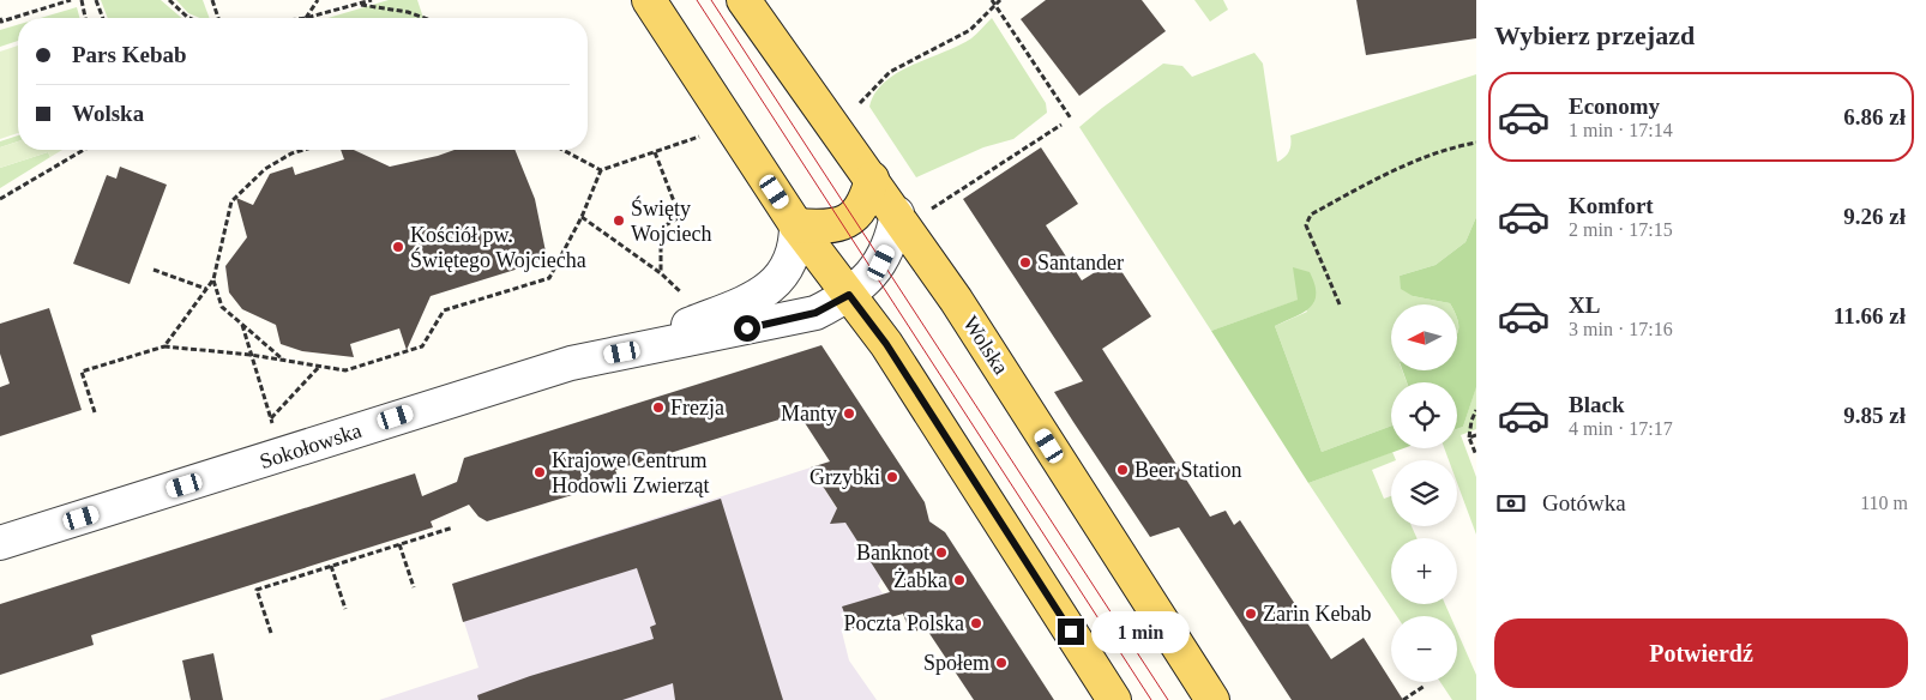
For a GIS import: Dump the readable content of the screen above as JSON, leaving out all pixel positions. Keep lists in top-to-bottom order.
{
  "streets": {
    "main road": ["Wolska"],
    "street": ["Sokołowska"]
  },
  "crossings": [
    ["Wolska", "Sokołowska"]
  ],
  "places": [
    "Święty Wojciech",
    "Kościół pw. Świętego Wojciecha",
    "Santander",
    "Frezja",
    "Manty",
    "Beer Station",
    "Krajowe Centrum Hodowli Zwierząt",
    "Grzybki",
    "Banknot",
    "Żabka",
    "Zarin Kebab",
    "Poczta Polska",
    "Społem"
  ],
  "north": "left",
  "page": {
    "heading": "Wybierz przejazd",
    "banner": ["Pars Kebab", "Wolska"],
    "list": [
      {
        "name": "Economy",
        "note": "1 min · 17:14",
        "value": "6.86 zł"
      },
      {
        "name": "Komfort",
        "note": "2 min · 17:15",
        "value": "9.26 zł"
      },
      {
        "name": "XL",
        "note": "3 min · 17:16",
        "value": "11.66 zł"
      },
      {
        "name": "Black",
        "note": "4 min · 17:17",
        "value": "9.85 zł"
      }
    ],
    "map_buttons": ["+", "−"],
    "pay": ["Gotówka", "110 m"],
    "buttons": "Potwierdź",
    "bubble": "1 min"
  }
}
